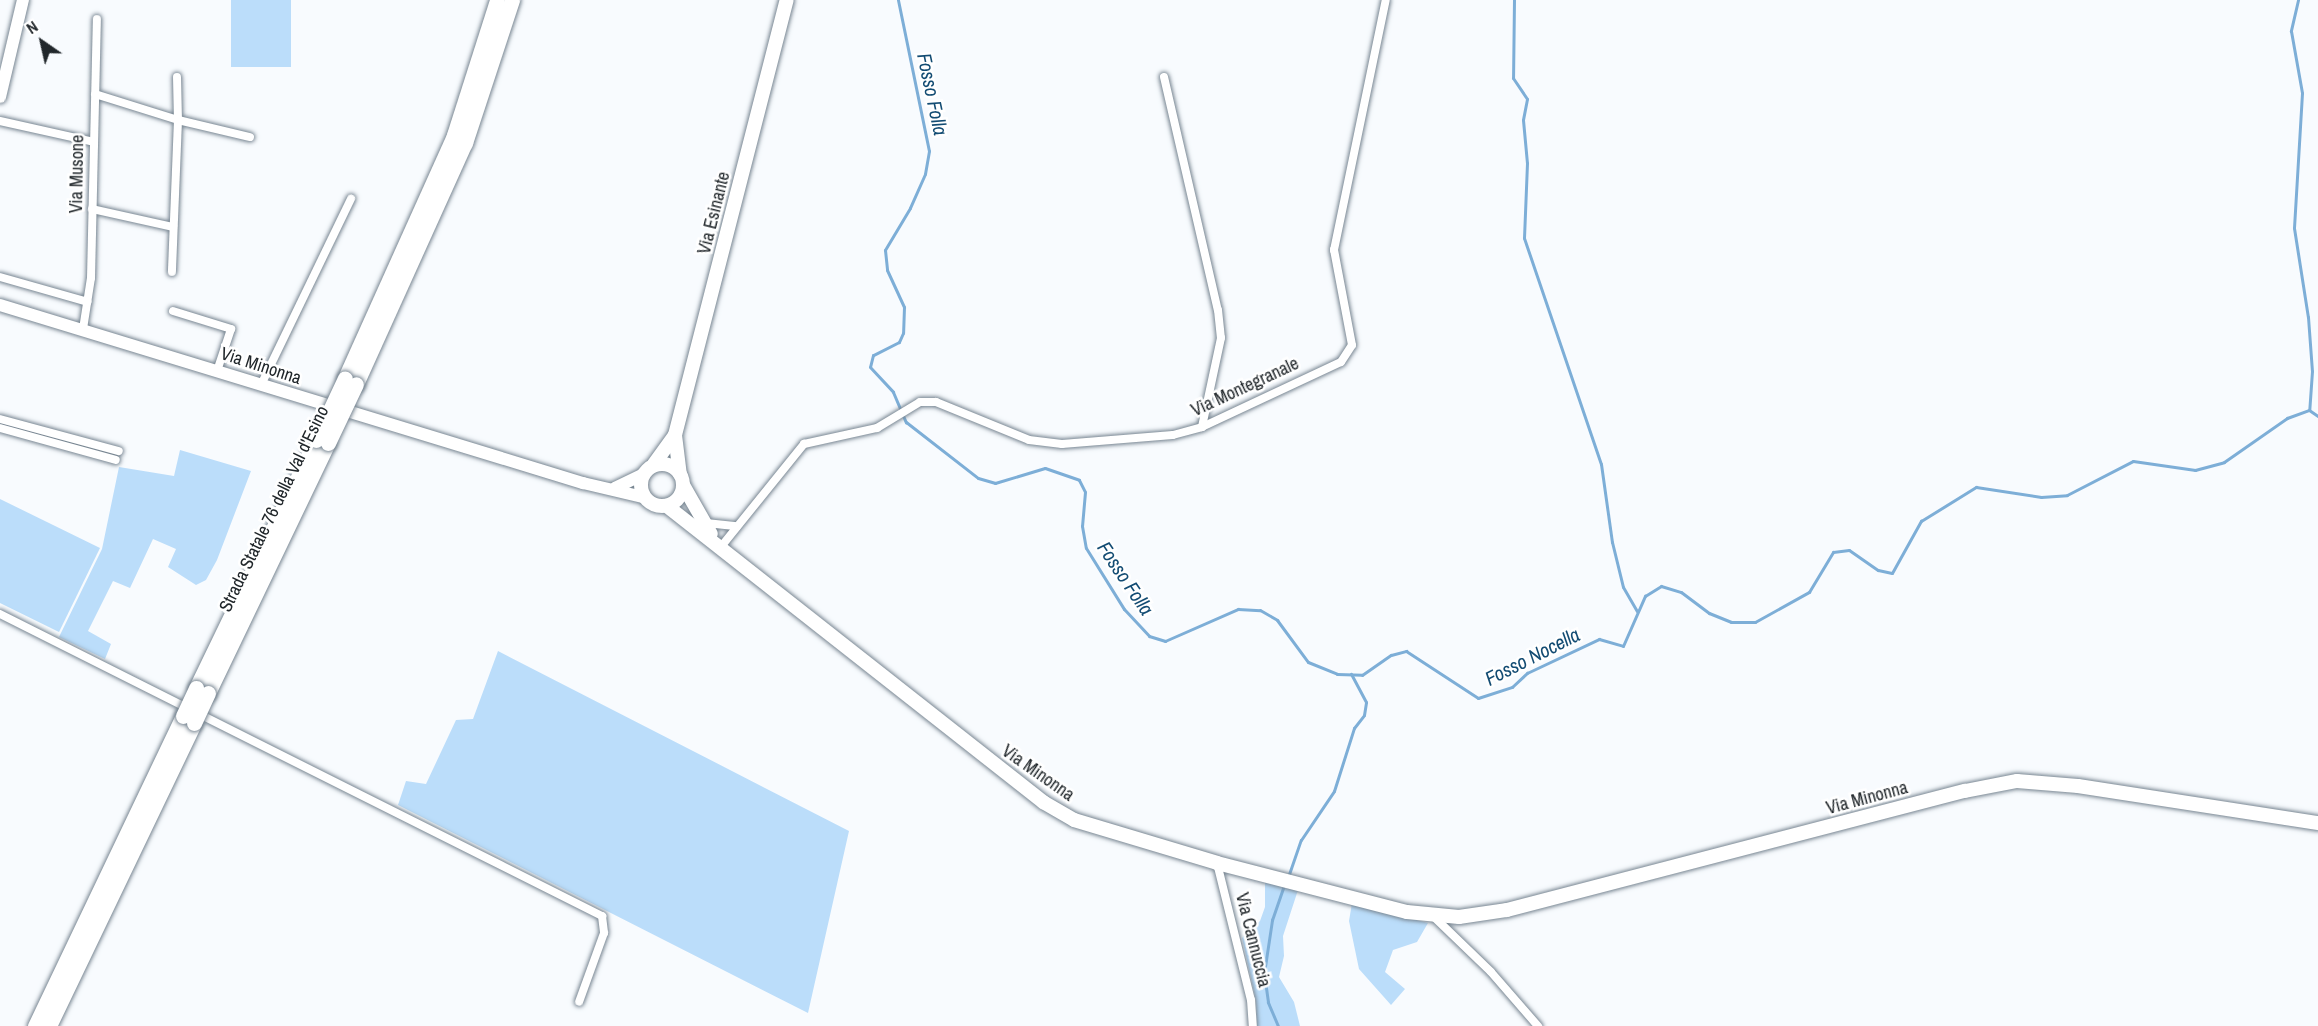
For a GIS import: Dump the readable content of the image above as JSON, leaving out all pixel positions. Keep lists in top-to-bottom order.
{
  "streets": {
    "highway": ["Strada Statale 76 della Val d'Esino"],
    "main road": ["Via Esinante", "Via Minonna"],
    "street": ["Via Musone", "Via Montegranale", "Via Cannuccia"]
  },
  "crossings": [
    ["Via Musone", "Via Minonna"],
    ["Via Esinante", "Via Minonna"],
    ["Via Minonna", "Via Montegranale"],
    ["Via Minonna", "Via Cannuccia"]
  ],
  "water": ["Fosso Folla", "Fosso Nocella"],
  "north": "top left"
}
